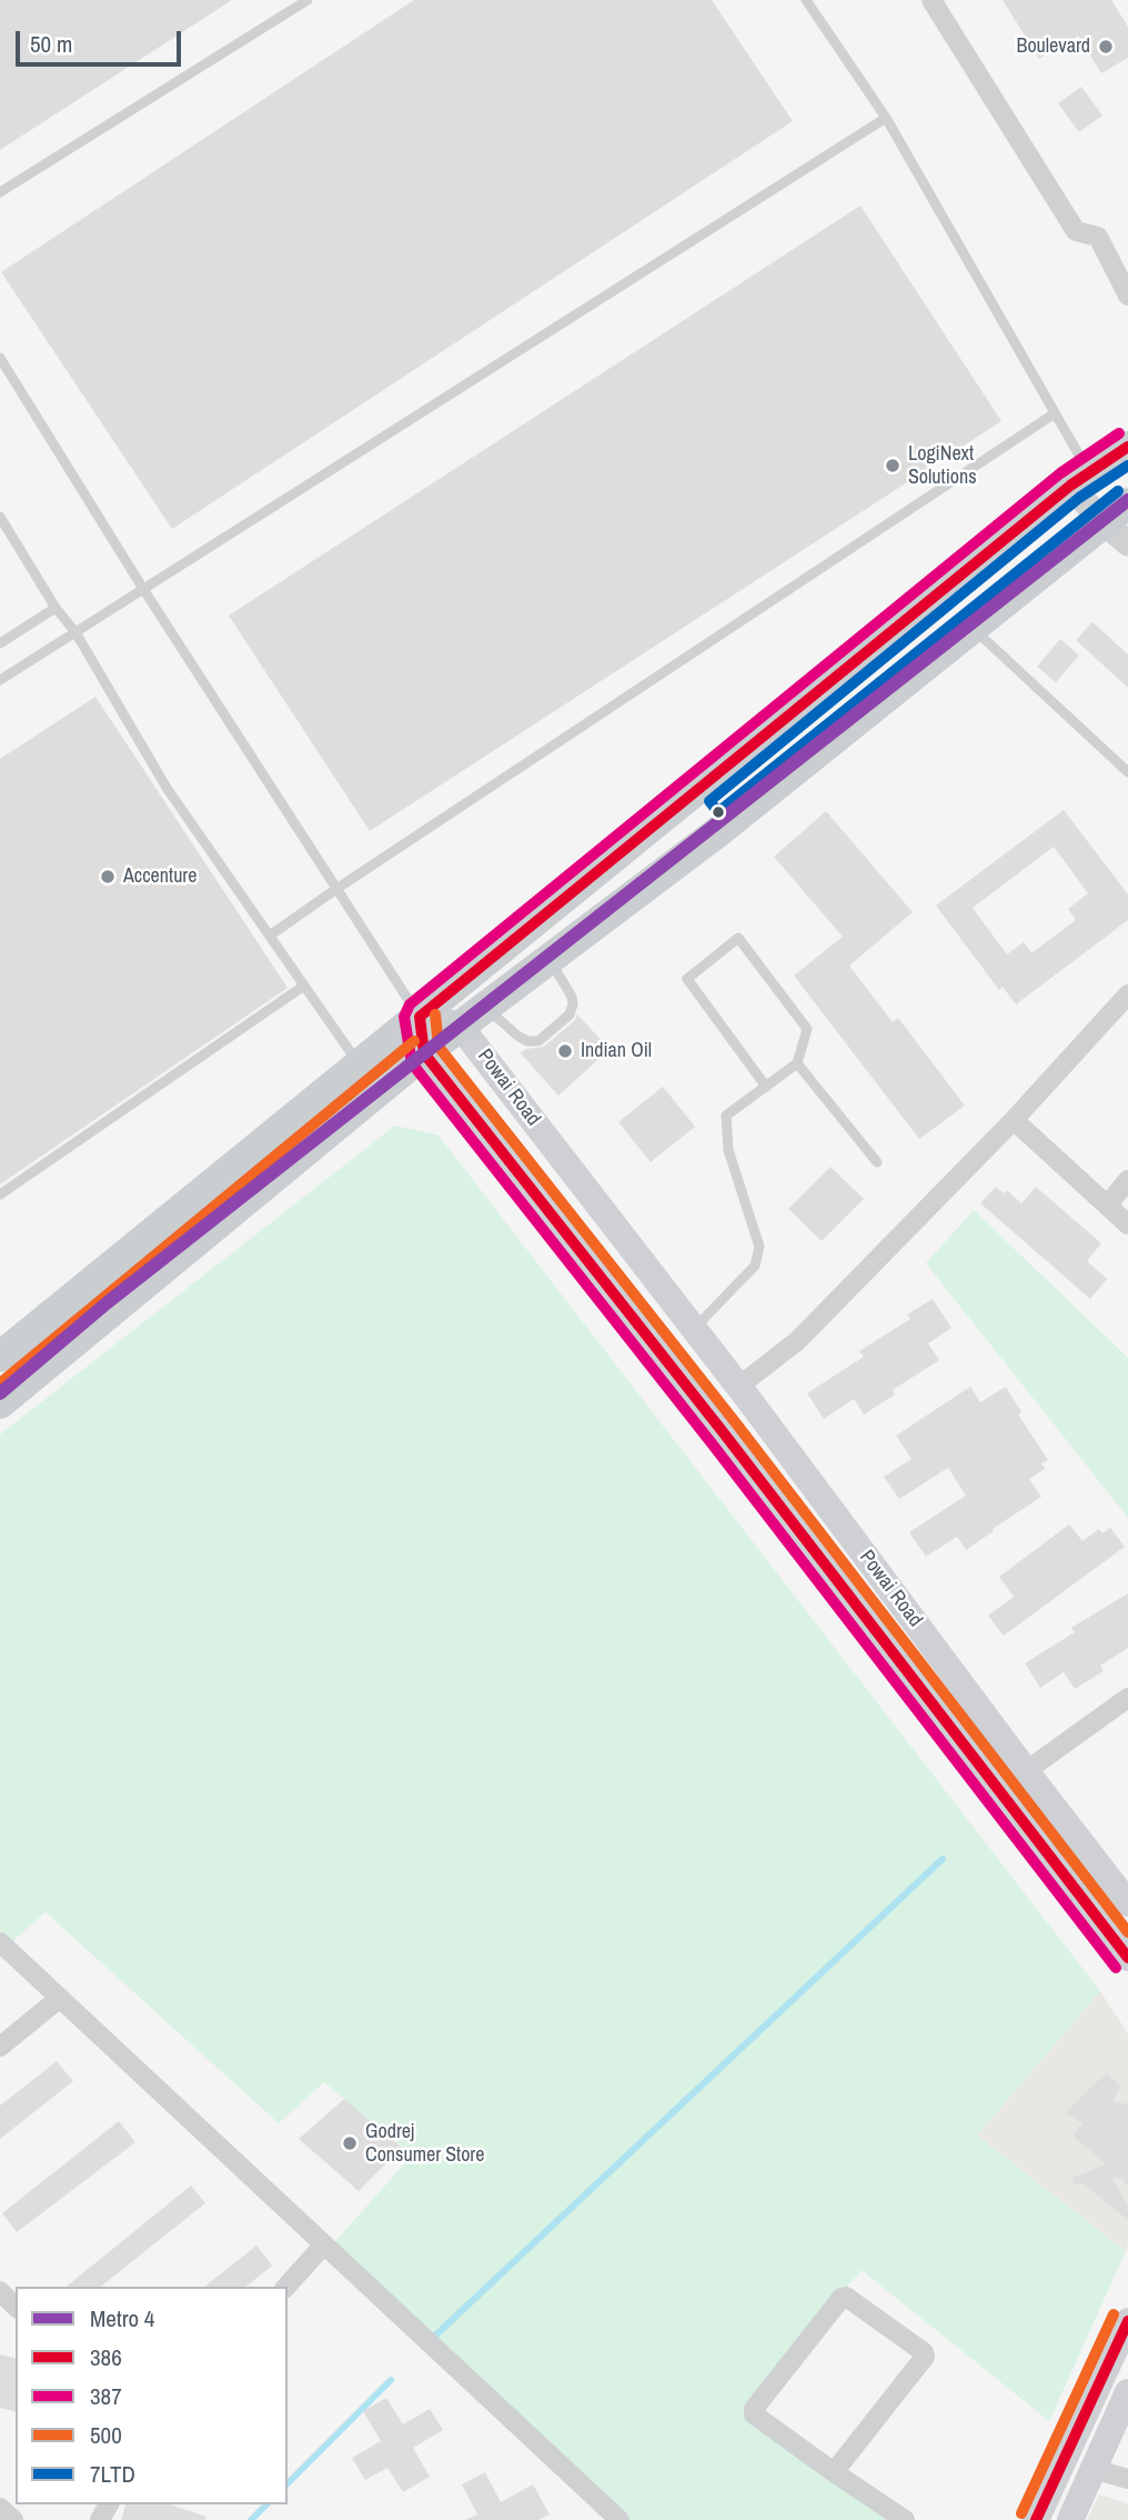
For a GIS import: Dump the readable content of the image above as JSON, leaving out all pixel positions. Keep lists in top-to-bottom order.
{
  "streets": {
    "main road": ["Powai Road"]
  },
  "places": [
    "Boulevard",
    "LogiNext Solutions",
    "Accenture",
    "Indian Oil",
    "Godrej Consumer Store"
  ],
  "lines": [
    "transit line 387",
    "transit line 386",
    "transit line 7LTD",
    "metro line 4",
    "transit line 500"
  ],
  "legend": [
    "Metro 4",
    "386",
    "387",
    "500",
    "7LTD"
  ],
  "scale_bar": "50 m"
}
